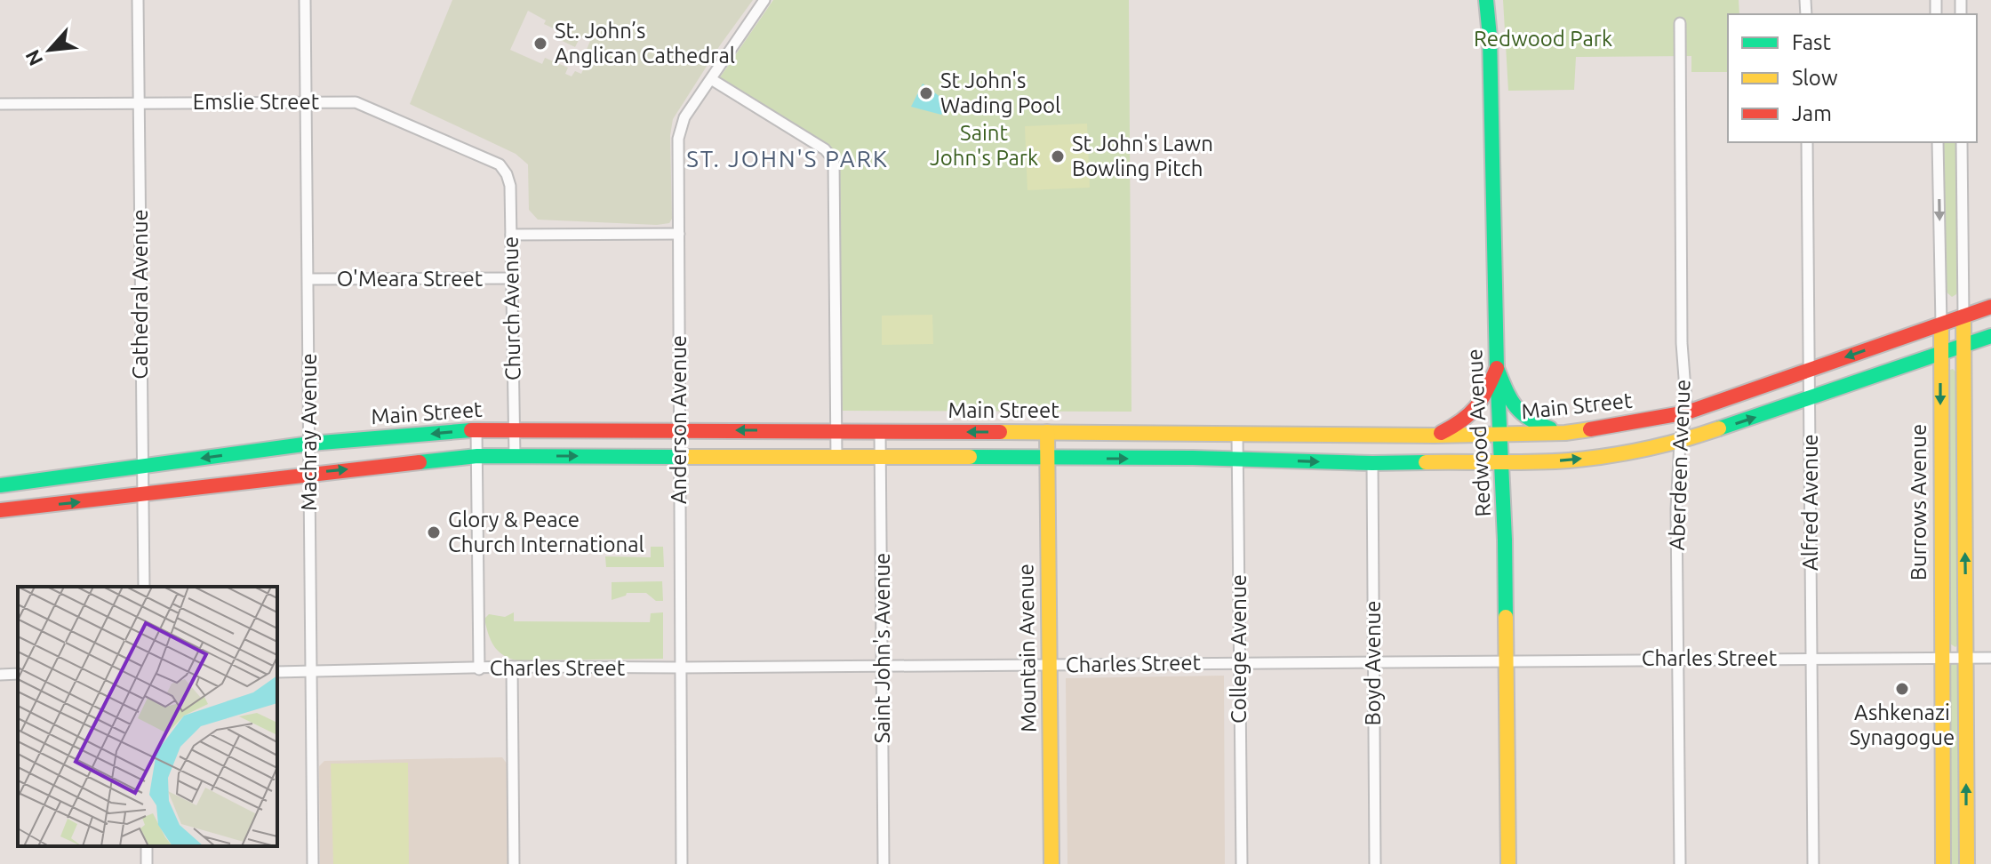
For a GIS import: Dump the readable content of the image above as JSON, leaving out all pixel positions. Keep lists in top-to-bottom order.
{
  "streets": {
    "main road": [
      "Main Street",
      "Redwood Avenue",
      "Burrows Avenue",
      "Mountain Avenue"
    ],
    "street": [
      "Emslie Street",
      "O'Meara Street",
      "Cathedral Avenue",
      "Church Avenue",
      "Anderson Avenue",
      "Machray Avenue",
      "Aberdeen Avenue",
      "Alfred Avenue",
      "Saint John's Avenue",
      "College Avenue",
      "Charles Street",
      "Boyd Avenue"
    ]
  },
  "crossings": [
    ["Emslie Street", "Cathedral Avenue"],
    ["Emslie Street", "Church Avenue"],
    ["Emslie Street", "Machray Avenue"],
    ["O'Meara Street", "Church Avenue"],
    ["O'Meara Street", "Machray Avenue"],
    ["Cathedral Avenue", "Main Street"],
    ["Church Avenue", "Main Street"],
    ["Main Street", "Anderson Avenue"],
    ["Main Street", "Machray Avenue"],
    ["Main Street", "Redwood Avenue"],
    ["Main Street", "Aberdeen Avenue"],
    ["Main Street", "Alfred Avenue"],
    ["Main Street", "Burrows Avenue"],
    ["Main Street", "Saint John's Avenue"],
    ["Main Street", "Mountain Avenue"],
    ["Main Street", "College Avenue"],
    ["Anderson Avenue", "Charles Street"],
    ["Machray Avenue", "Charles Street"],
    ["Redwood Avenue", "Charles Street"],
    ["Aberdeen Avenue", "Charles Street"],
    ["Alfred Avenue", "Charles Street"],
    ["Burrows Avenue", "Charles Street"],
    ["Saint John's Avenue", "Charles Street"],
    ["Mountain Avenue", "Charles Street"],
    ["College Avenue", "Charles Street"],
    ["Charles Street", "Boyd Avenue"]
  ],
  "districts": ["ST. JOHN'S PARK"],
  "parks": ["Redwood Park", "Saint John's Park"],
  "places": [
    "St. John’s Anglican Cathedral",
    "St John's Wading Pool",
    "St John's Lawn Bowling Pitch",
    "Glory & Peace Church International",
    "Ashkenazi Synagogue"
  ],
  "legend": ["Fast", "Slow", "Jam"],
  "north": "bottom left"
}
